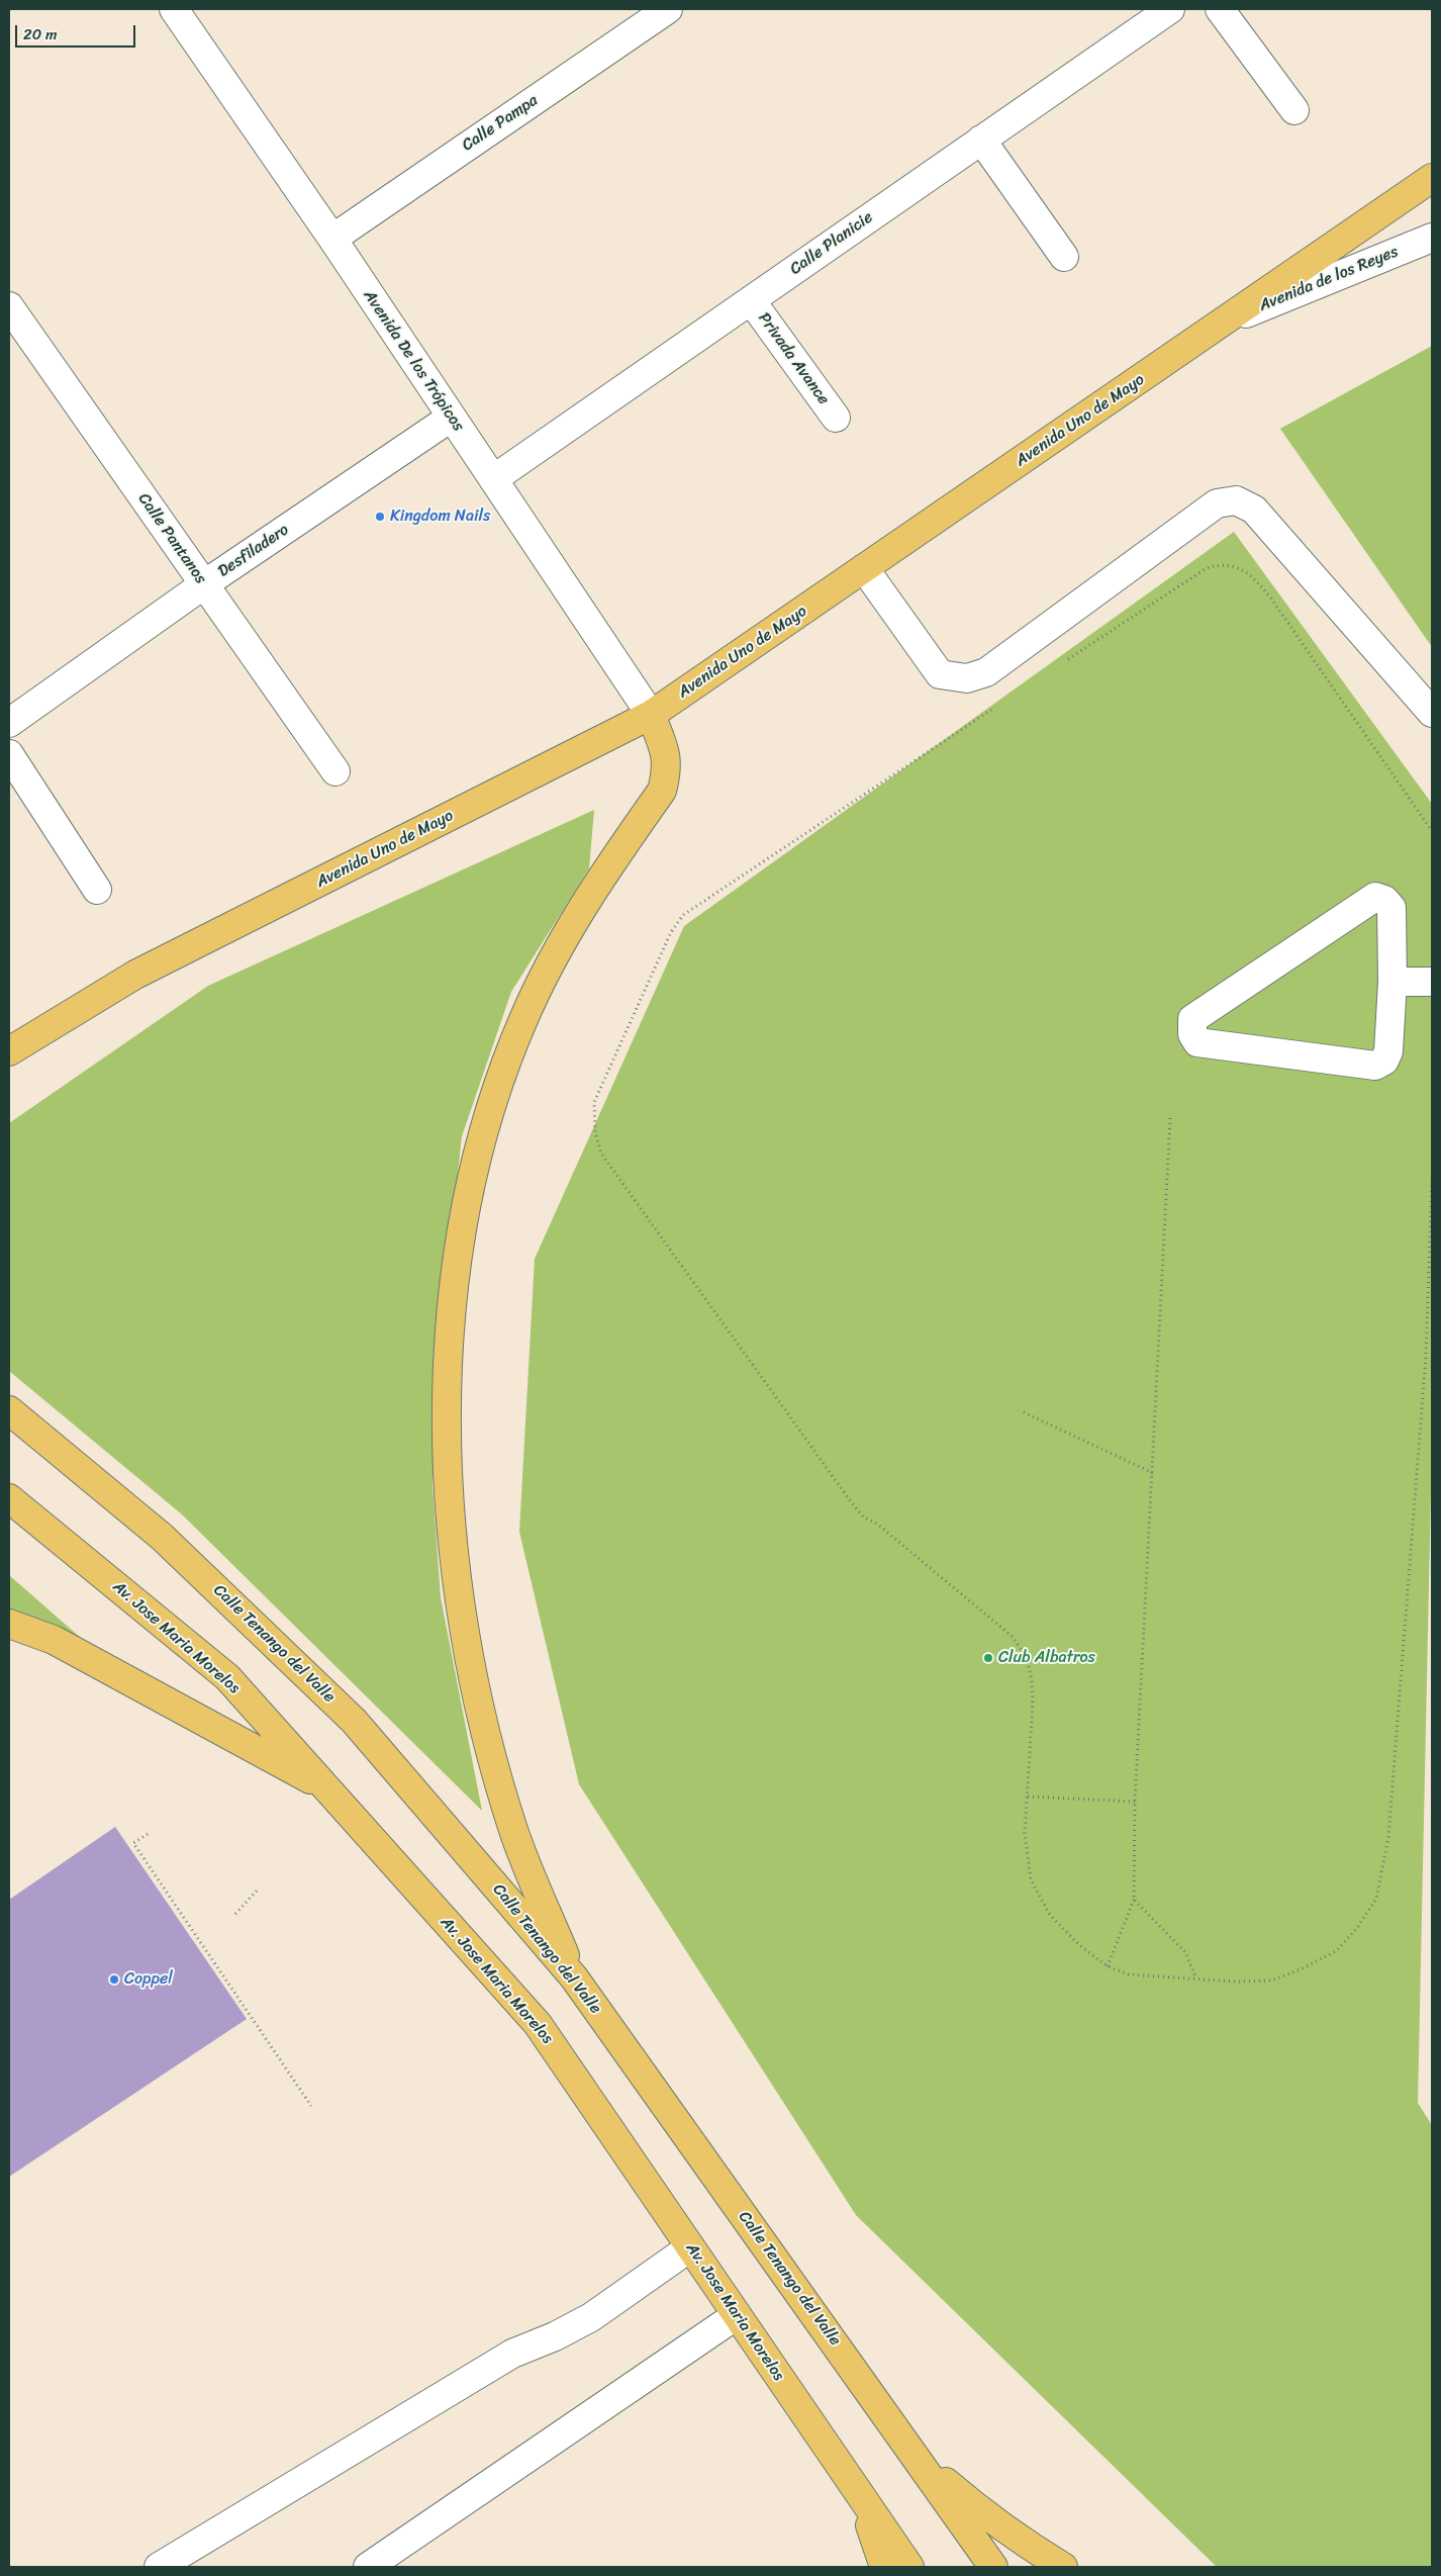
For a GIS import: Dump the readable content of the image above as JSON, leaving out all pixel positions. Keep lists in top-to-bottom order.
{
  "streets": {
    "main road": ["Avenida Uno de Mayo", "Av. Jose Maria Morelos", "Calle Tenango del Valle"],
    "street": [
      "Calle Pampa",
      "Calle Planicie",
      "Avenida de los Reyes",
      "Privada Avance",
      "Avenida De los Trópicos",
      "Calle Pantanos",
      "Desfiladero"
    ]
  },
  "crossings": [
    ["Calle Pampa", "Avenida De los Trópicos"],
    ["Calle Planicie", "Privada Avance"],
    ["Calle Planicie", "Avenida De los Trópicos"],
    ["Avenida de los Reyes", "Avenida Uno de Mayo"],
    ["Avenida De los Trópicos", "Avenida Uno de Mayo"],
    ["Avenida De los Trópicos", "Desfiladero"],
    ["Calle Pantanos", "Desfiladero"]
  ],
  "places": ["Kingdom Nails", "Club Albatros", "Coppel"],
  "scale_bar": "20 m"
}
